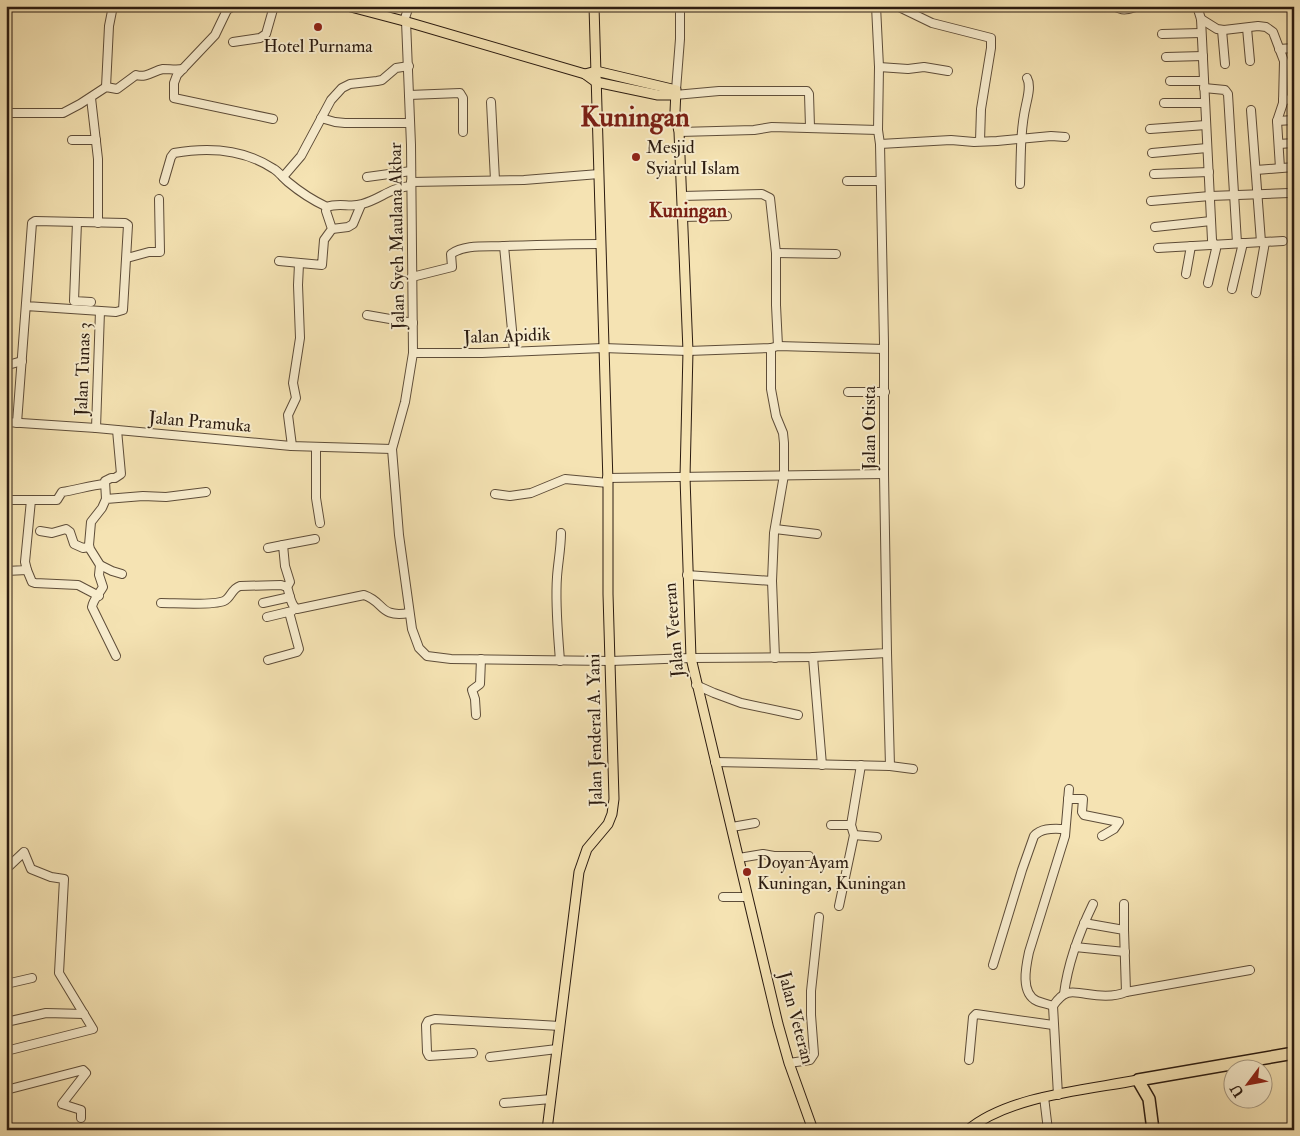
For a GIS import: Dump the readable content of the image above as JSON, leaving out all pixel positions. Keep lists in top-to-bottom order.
{
  "streets": {
    "main road": ["Jalan Veteran", "Jalan Jenderal A. Yani"],
    "street": [
      "Jalan Syeh Maulana Akbar",
      "Jalan Apidik",
      "Jalan Tunas 3",
      "Jalan Pramuka",
      "Jalan Otista"
    ]
  },
  "crossings": [
    ["Jalan Syeh Maulana Akbar", "Jalan Apidik"],
    ["Jalan Syeh Maulana Akbar", "Jalan Pramuka"],
    ["Jalan Apidik", "Jalan Otista"],
    ["Jalan Apidik", "Jalan Veteran"],
    ["Jalan Apidik", "Jalan Jenderal A. Yani"],
    ["Jalan Tunas 3", "Jalan Pramuka"]
  ],
  "districts": ["Kuningan", "Kuningan"],
  "places": ["Hotel Purnama", "Mesjid Syiarul Islam", "Doyan Ayam Kuningan, Kuningan"],
  "north": "bottom left"
}
